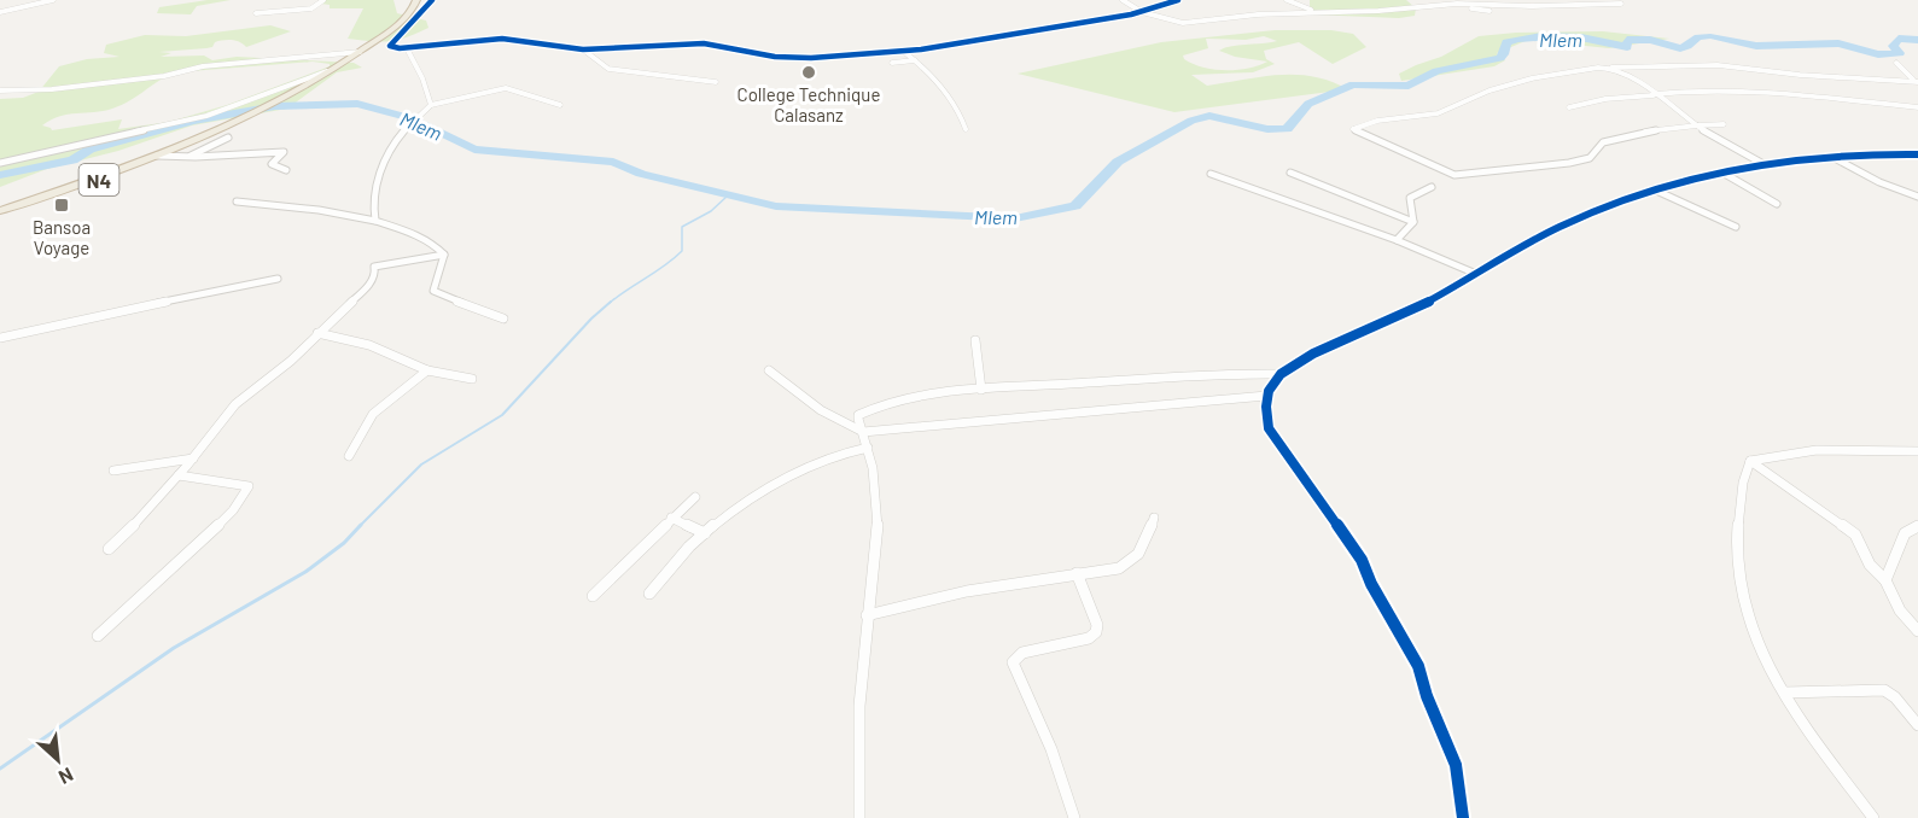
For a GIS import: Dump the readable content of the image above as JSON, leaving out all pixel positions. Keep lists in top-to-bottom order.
{
  "streets": {
    "highway": ["N4"]
  },
  "water": ["Mlem"],
  "places": {
    "other": ["College Technique Calasanz"],
    "transit": ["Bansoa Voyage"]
  },
  "north": "bottom right"
}
